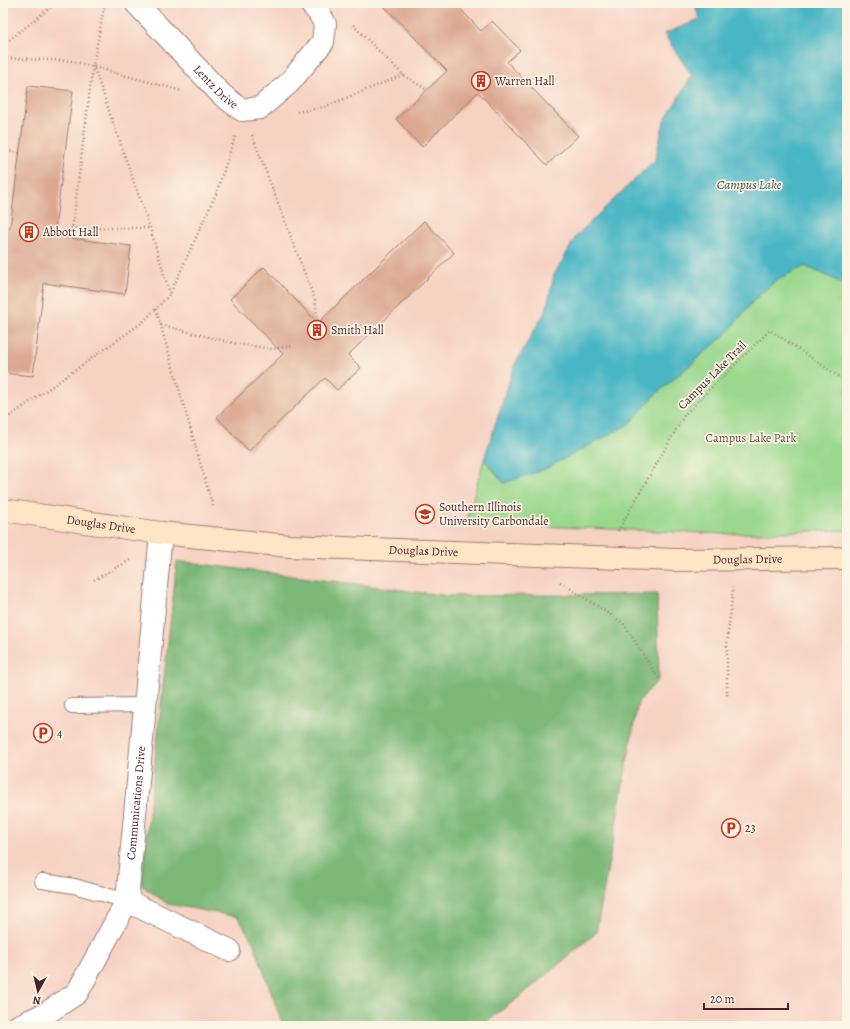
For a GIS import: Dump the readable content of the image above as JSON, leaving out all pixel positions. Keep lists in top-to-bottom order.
{
  "streets": {
    "street": ["Lentz Drive", "Douglas Drive", "Communications Drive"],
    "path": ["Campus Lake Trail"]
  },
  "crossings": [
    ["Douglas Drive", "Communications Drive"]
  ],
  "water": ["Campus Lake"],
  "parks": ["Campus Lake Park"],
  "places": {
    "building": ["Warren Hall", "Abbott Hall", "Smith Hall"],
    "school or university": ["Southern Illinois University Carbondale"],
    "parking": ["4", "23"]
  },
  "scale_bar": "20 m",
  "north": "bottom"
}
